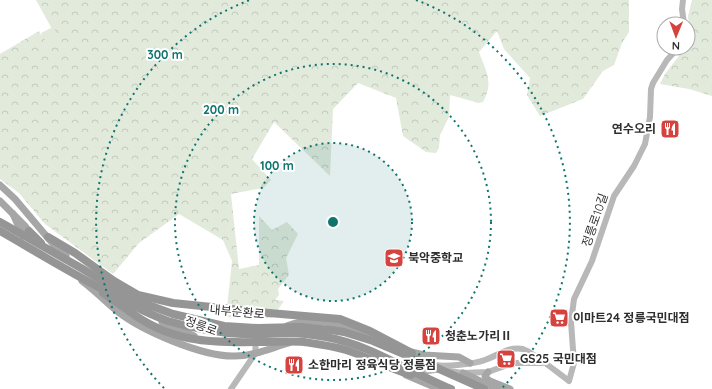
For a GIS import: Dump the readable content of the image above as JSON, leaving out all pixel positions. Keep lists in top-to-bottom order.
{
  "streets": {
    "highway": ["내부순환로"],
    "main road": ["정릉로10길", "정릉로"]
  },
  "crossings": [
    ["정릉로10길", "정릉로"],
    ["내부순환로", "정릉로"]
  ],
  "places": {
    "restaurant": ["연수오리", "청춘노가리Ⅱ", "소한마리 정육식당 정릉점"],
    "school or university": ["북악중학교"],
    "supermarket": ["이마트24 정릉국민대점", "GS25 국민대점"]
  },
  "north": "bottom",
  "rings": ["300 m", "200 m", "100 m"]
}
